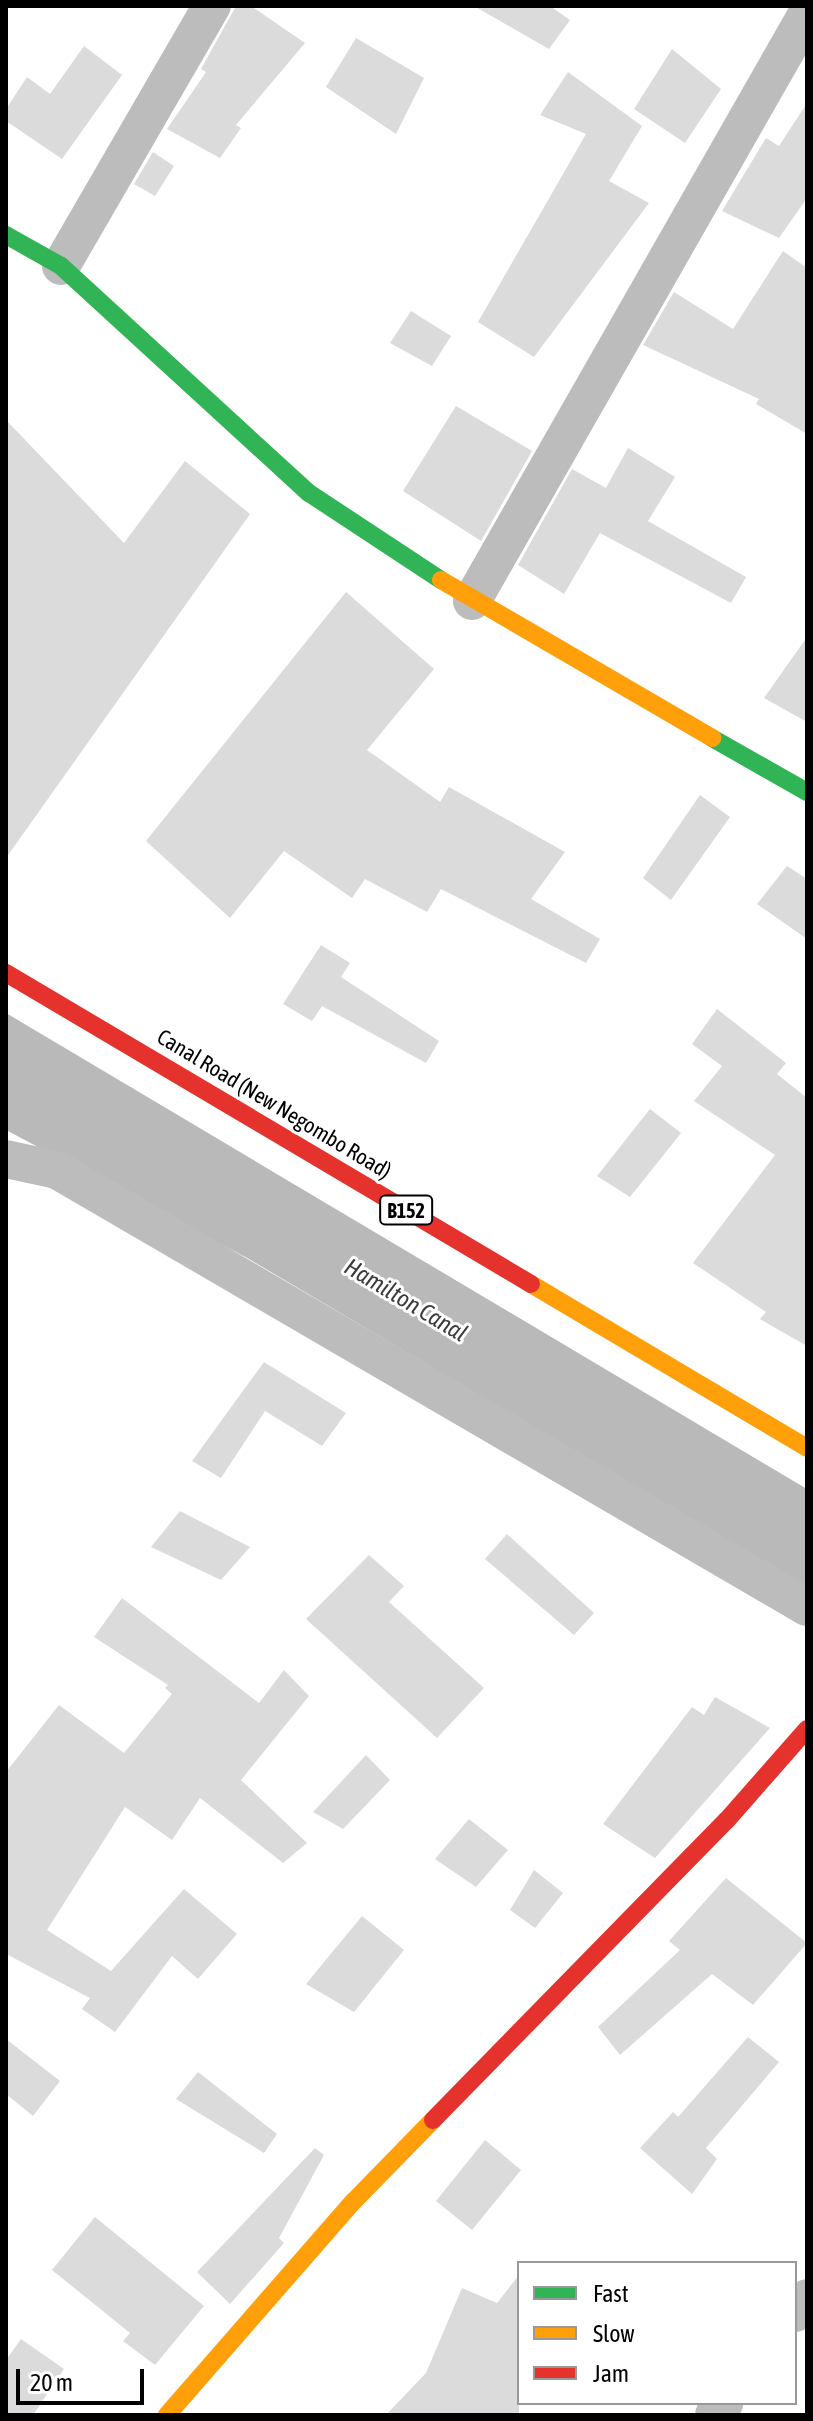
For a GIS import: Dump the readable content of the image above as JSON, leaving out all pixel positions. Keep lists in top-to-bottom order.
{
  "streets": {
    "street": ["Canal Road (New Negombo Road)", "B152"]
  },
  "water": ["Hamilton Canal"],
  "legend": ["Fast", "Slow", "Jam"],
  "scale_bar": "20 m"
}
